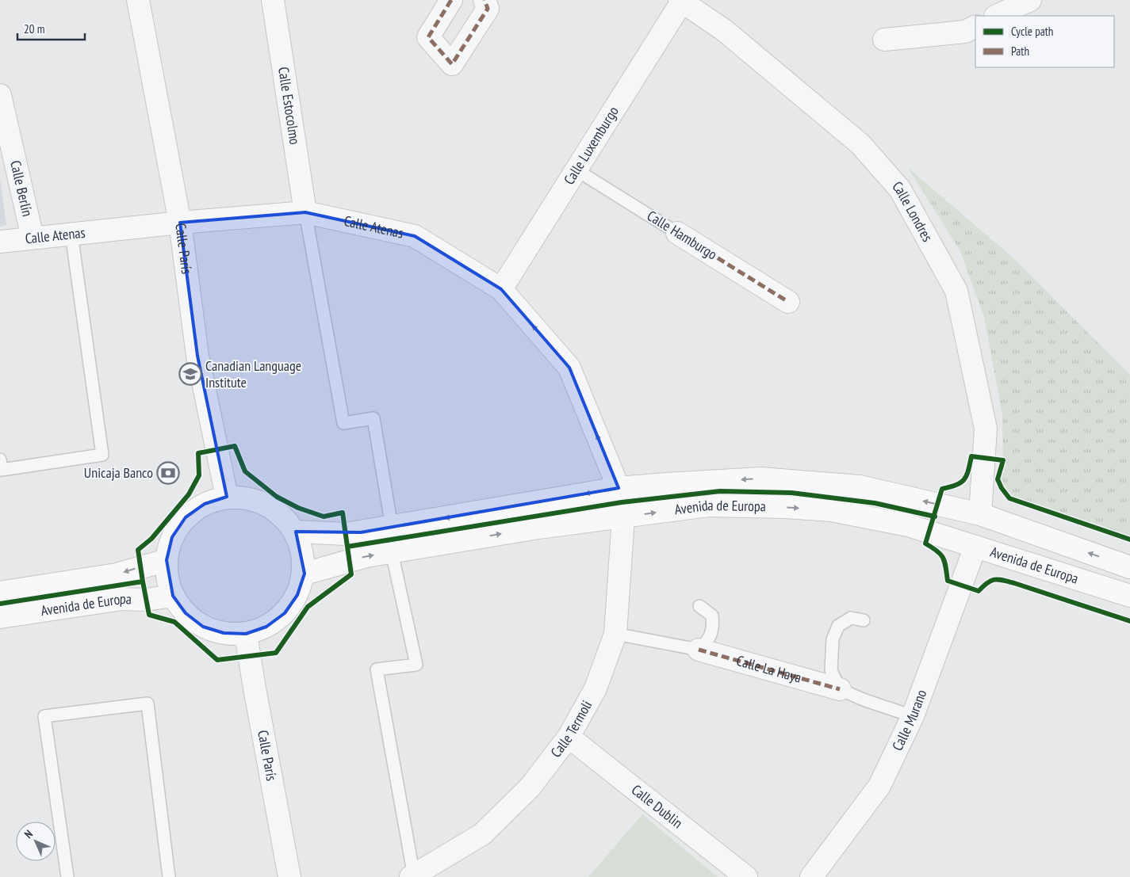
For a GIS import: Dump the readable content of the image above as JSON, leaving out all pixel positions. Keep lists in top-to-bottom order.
{
  "streets": {
    "main road": ["Avenida de Europa"],
    "street": [
      "Calle Estocolmo",
      "Calle Luxemburgo",
      "Calle Berlín",
      "Calle Londres",
      "Calle Atenas",
      "Calle Hamburgo",
      "Calle París",
      "Calle La Haya",
      "Calle Murano",
      "Calle Termoli",
      "Calle Dublin"
    ]
  },
  "crossings": [
    ["Calle Estocolmo", "Calle Atenas"],
    ["Calle Luxemburgo", "Calle Londres"],
    ["Calle Luxemburgo", "Calle Atenas"],
    ["Calle Luxemburgo", "Calle Hamburgo"],
    ["Calle Berlín", "Calle Atenas"],
    ["Calle Atenas", "Calle París"],
    ["Calle París", "Avenida de Europa"],
    ["Avenida de Europa", "Calle Murano"],
    ["Avenida de Europa", "Calle Termoli"],
    ["Calle La Haya", "Calle Murano"],
    ["Calle La Haya", "Calle Termoli"],
    ["Calle Termoli", "Calle Dublin"]
  ],
  "places": {
    "school or university": ["Canadian Language Institute"],
    "bank": ["Unicaja Banco"]
  },
  "legend": ["Cycle path", "Path"],
  "scale_bar": "20 m",
  "north": "top left"
}
